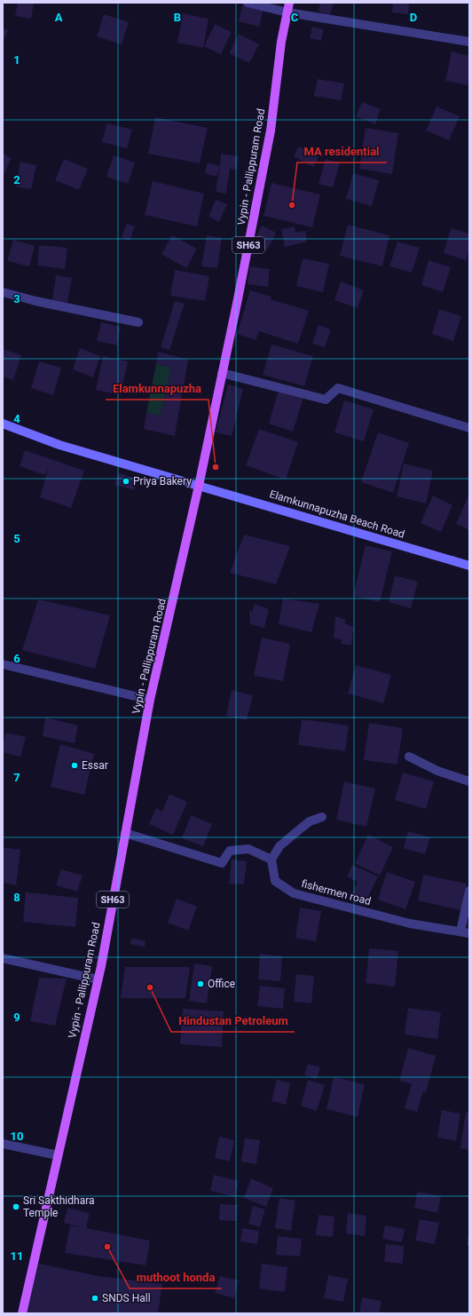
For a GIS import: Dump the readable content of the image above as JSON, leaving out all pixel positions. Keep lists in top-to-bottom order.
{
  "streets": {
    "main road": ["Vypin - Pallippuram Road", "SH63", "Elamkunnapuzha Beach Road"],
    "street": ["fishermen road"]
  },
  "crossings": [
    ["Vypin - Pallippuram Road", "Elamkunnapuzha Beach Road"]
  ],
  "places": [
    "MA residential",
    "Elamkunnapuzha",
    "Priya Bakery",
    "Essar",
    "Office",
    "Hindustan Petroleum",
    "Sri Sakthidhara Temple",
    "muthoot honda",
    "SNDS Hall"
  ],
  "grid": {
    "columns": [
      "A",
      "B",
      "C",
      "D"
    ],
    "rows": [
      "1",
      "2",
      "3",
      "4",
      "5",
      "6",
      "7",
      "8",
      "9",
      "10",
      "11"
    ]
  }
}
